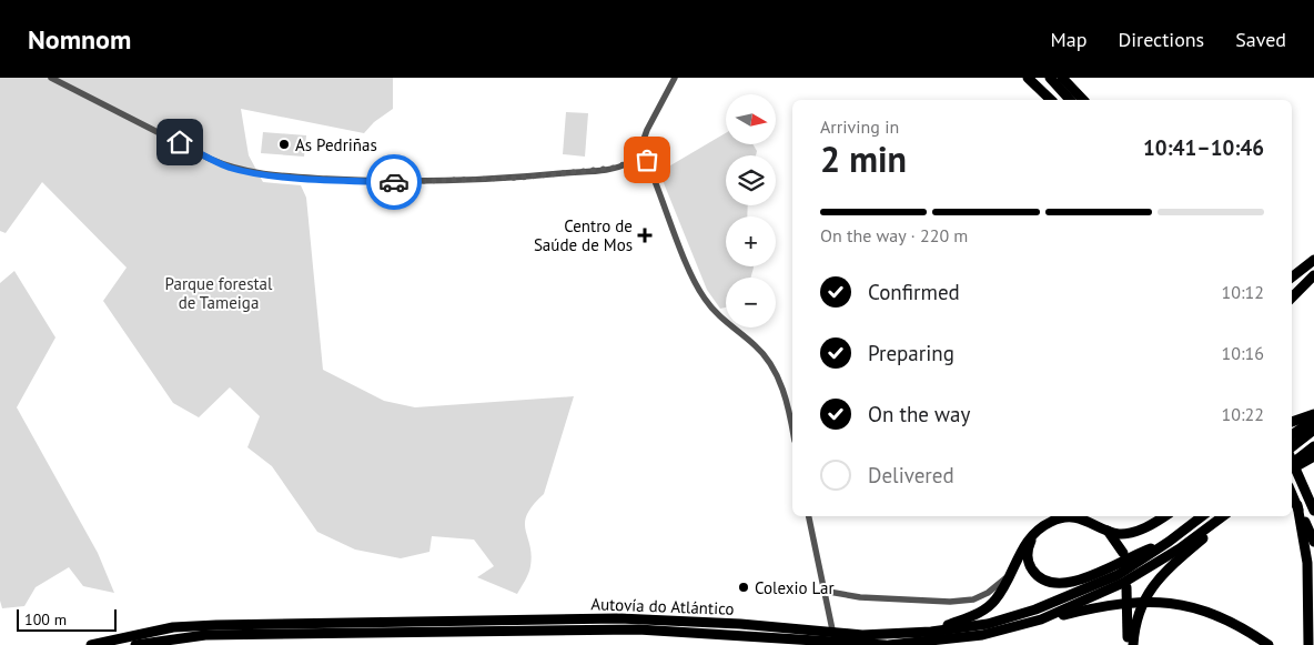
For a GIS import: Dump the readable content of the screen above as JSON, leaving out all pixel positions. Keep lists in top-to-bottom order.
{
  "streets": {
    "highway": ["Autovía do Atlántico"]
  },
  "parks": ["Parque forestal de Tameiga"],
  "places": {
    "other": ["As Pedriñas", "Colexio Lar"],
    "health": ["Centro de Saúde de Mos"]
  },
  "scale_bar": "100 m",
  "north": "right",
  "page": {
    "header": "Nomnom",
    "nav": ["Map", "Directions", "Saved"],
    "map_buttons": ["+", "−"],
    "heading": ["2 min", "Arriving in", "10:41–10:46"],
    "bar": "On the way · 220 m",
    "list": [
      ["Confirmed", "10:12"],
      ["Preparing", "10:16"],
      ["On the way", "10:22"],
      "Delivered"
    ],
    "scale": "100 m"
  }
}
